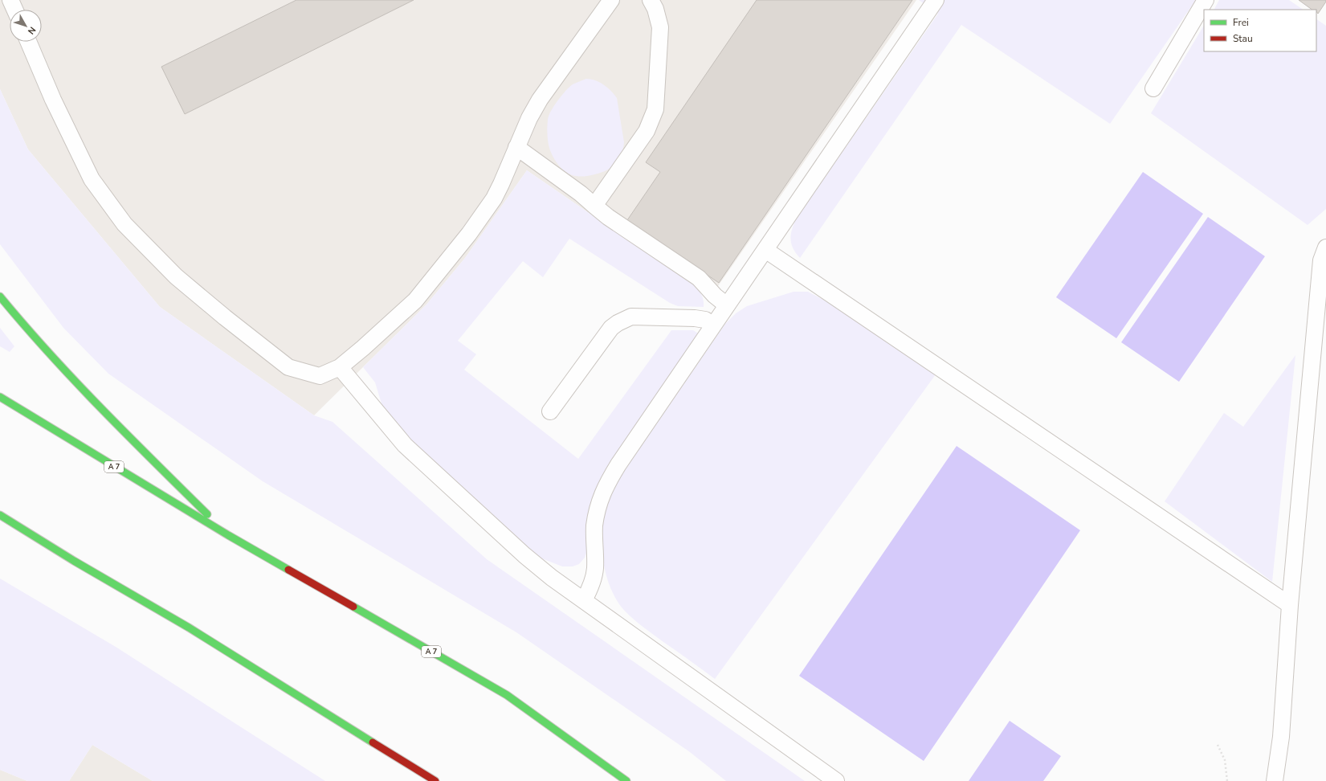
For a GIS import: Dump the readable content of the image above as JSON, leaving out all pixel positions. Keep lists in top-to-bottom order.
{
  "streets": {
    "highway": ["A 7"]
  },
  "legend": ["Frei", "Stau"],
  "north": "bottom right"
}
